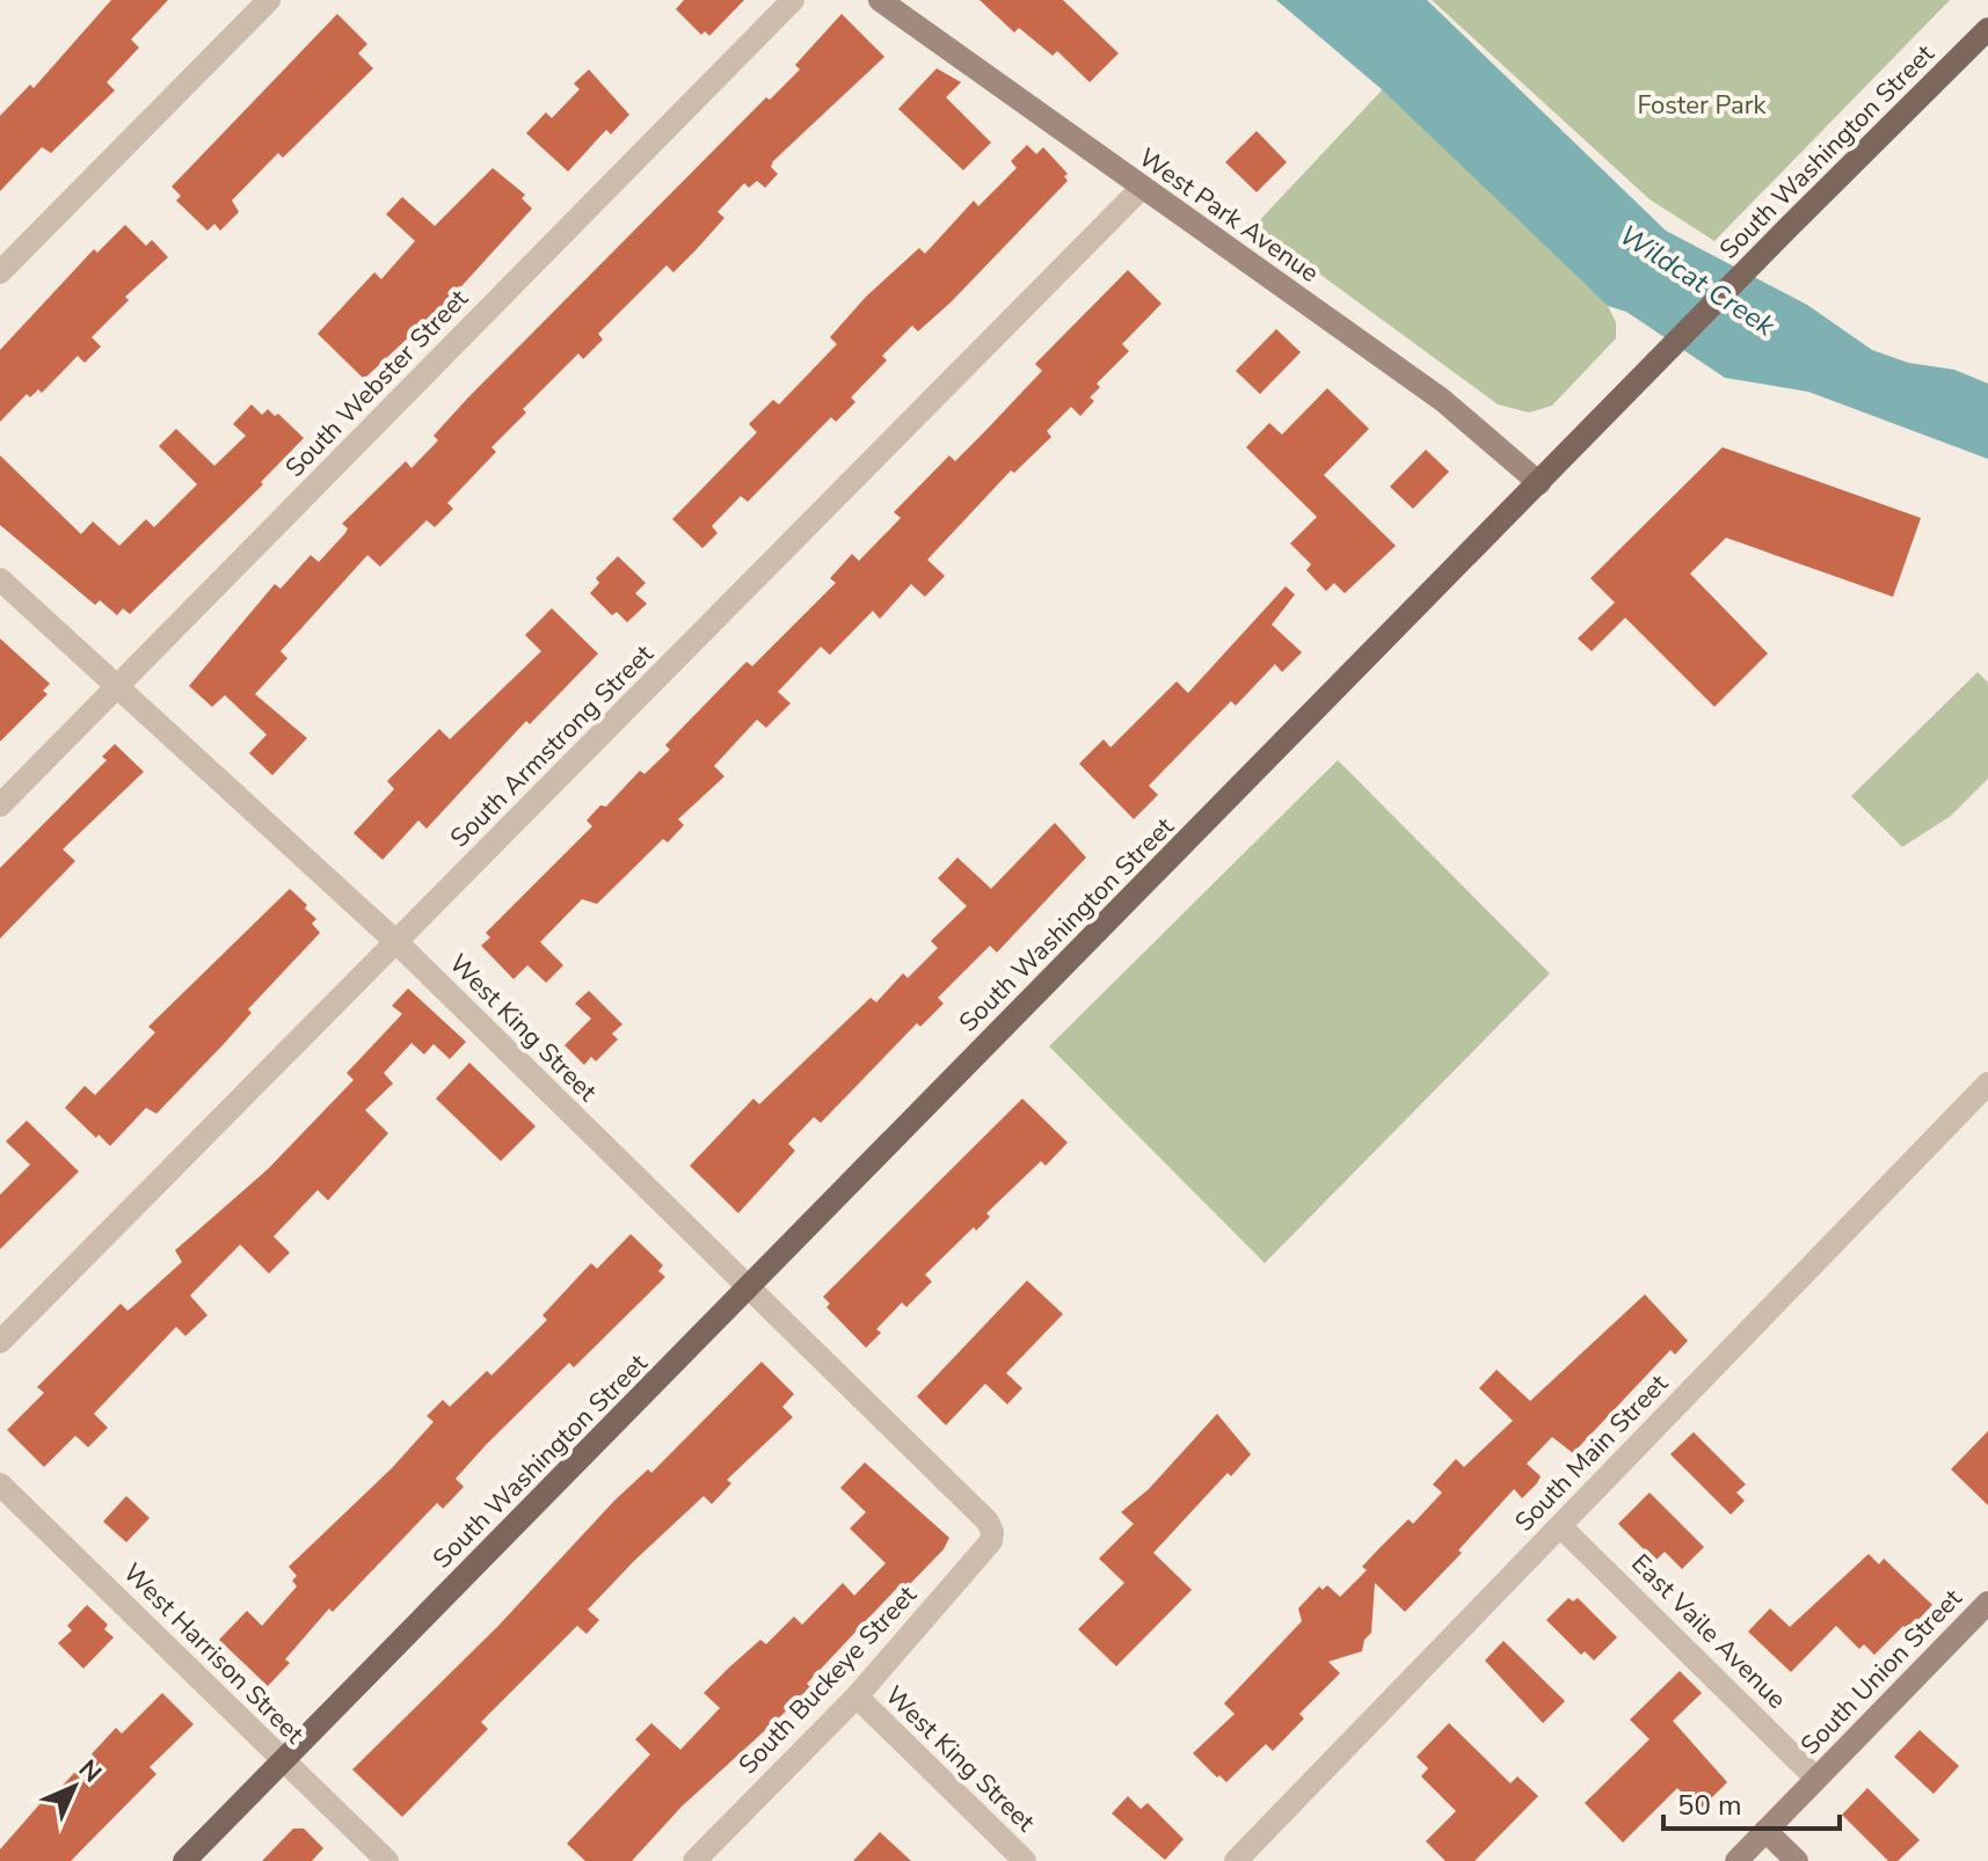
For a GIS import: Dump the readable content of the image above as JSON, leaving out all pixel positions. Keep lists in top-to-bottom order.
{
  "streets": {
    "main road": ["South Washington Street", "West Park Avenue", "South Union Street"],
    "street": [
      "South Webster Street",
      "South Armstrong Street",
      "West King Street",
      "South Main Street",
      "East Vaile Avenue",
      "West Harrison Street",
      "South Buckeye Street"
    ]
  },
  "crossings": [
    ["South Washington Street", "West Park Avenue"],
    ["South Washington Street", "West King Street"],
    ["South Washington Street", "West Harrison Street"],
    ["West Park Avenue", "South Armstrong Street"],
    ["South Webster Street", "West King Street"],
    ["South Armstrong Street", "West King Street"],
    ["West King Street", "South Buckeye Street"],
    ["South Main Street", "East Vaile Avenue"],
    ["East Vaile Avenue", "South Union Street"]
  ],
  "water": ["Wildcat Creek"],
  "parks": ["Foster Park"],
  "scale_bar": "50 m",
  "north": "top right"
}
